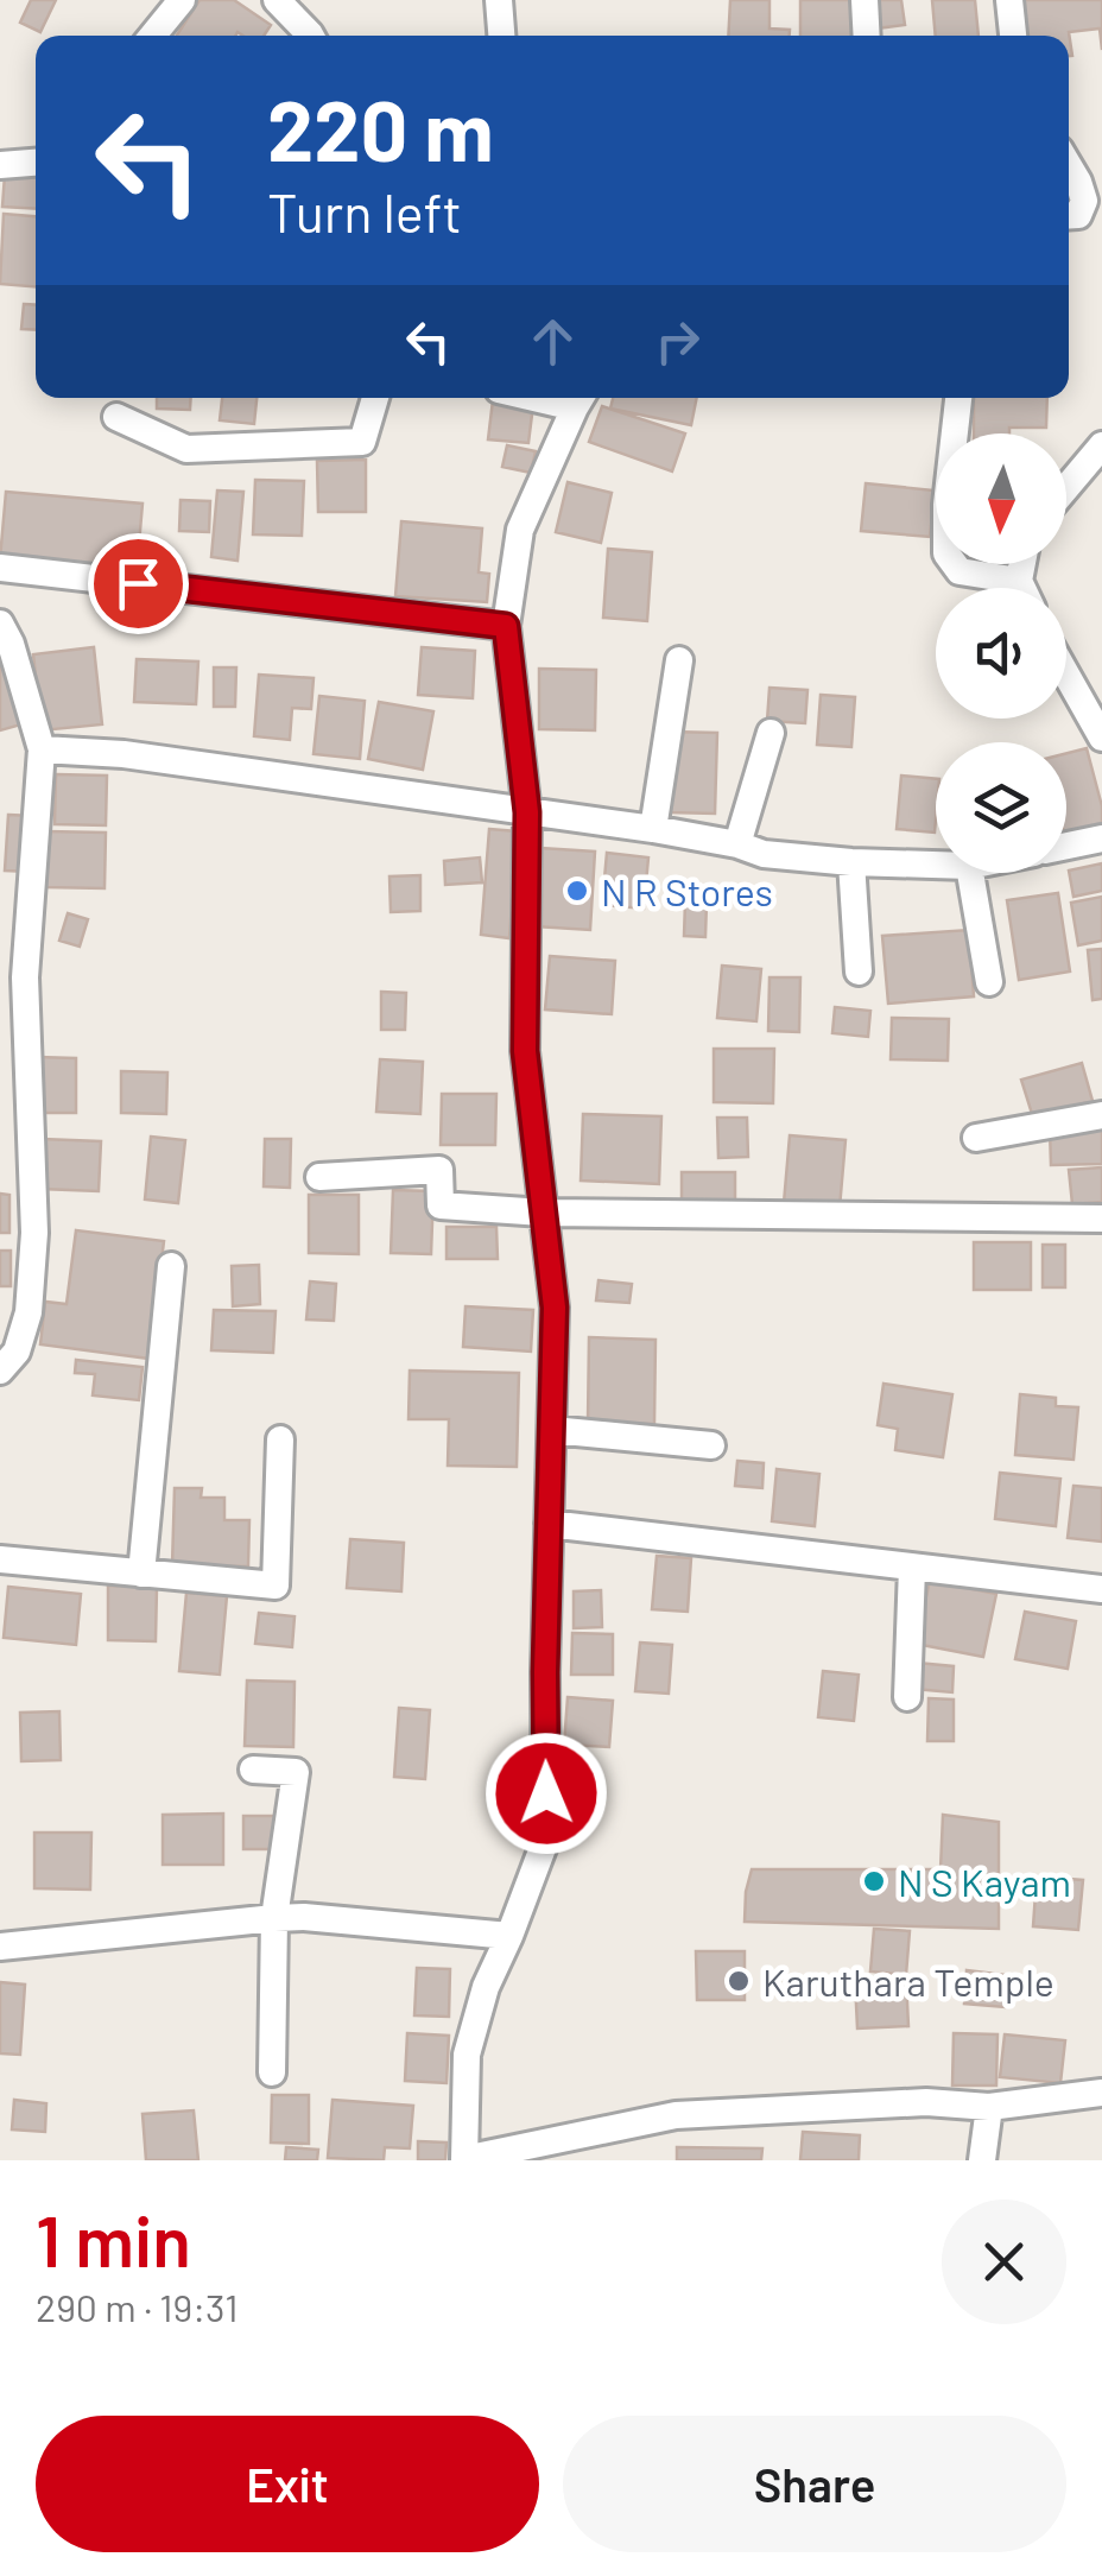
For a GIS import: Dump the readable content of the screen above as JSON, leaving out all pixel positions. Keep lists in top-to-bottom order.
{
  "places": ["N R Stores", "N S Kayam", "Karuthara Temple"],
  "north": "bottom",
  "page": {
    "turn": ["220 m", "Turn left"],
    "heading": ["1 min", "290 m · 19:31"],
    "buttons": ["Exit", "Share"]
  }
}
